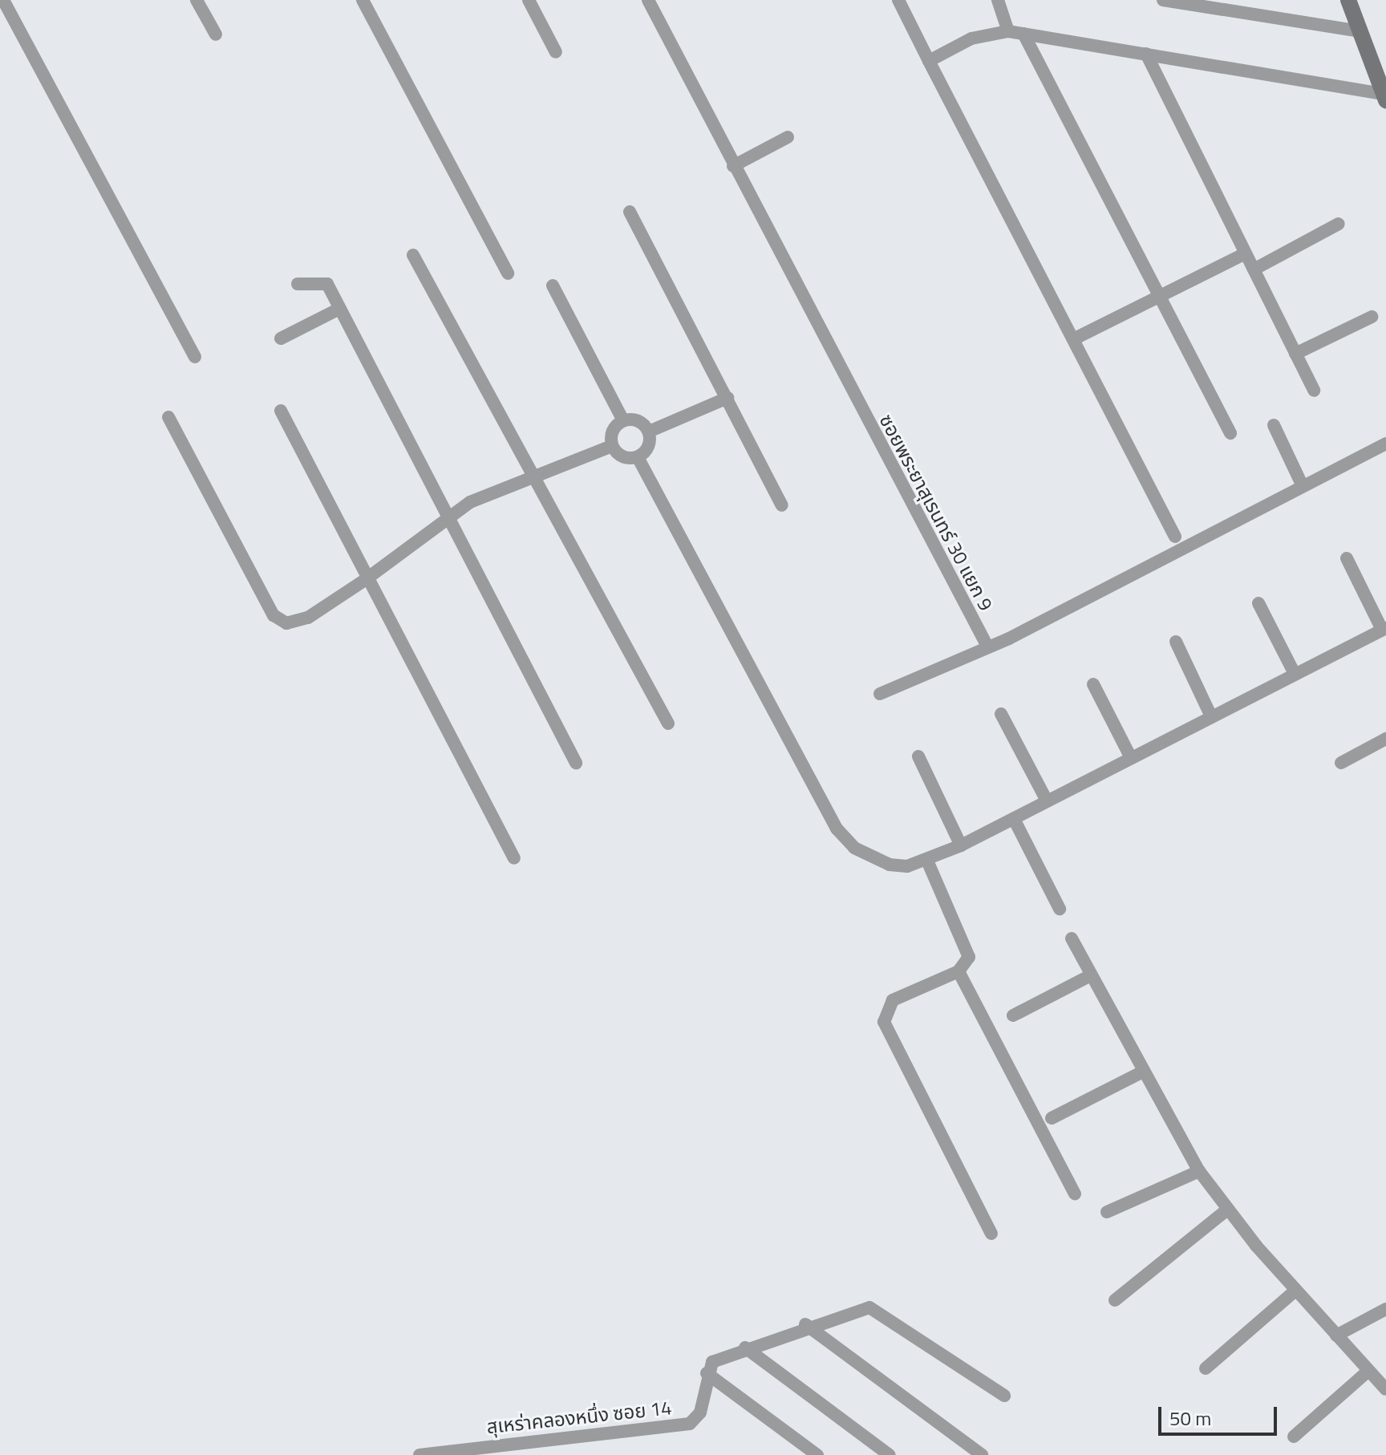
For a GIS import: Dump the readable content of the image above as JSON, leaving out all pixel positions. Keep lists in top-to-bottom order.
{
  "streets": {
    "street": ["ซอยพระยาสุเรนทร์ 30 แยก 9", "สุเหร่าคลองหนึ่ง ซอย 14"]
  },
  "scale_bar": "50 m"
}
